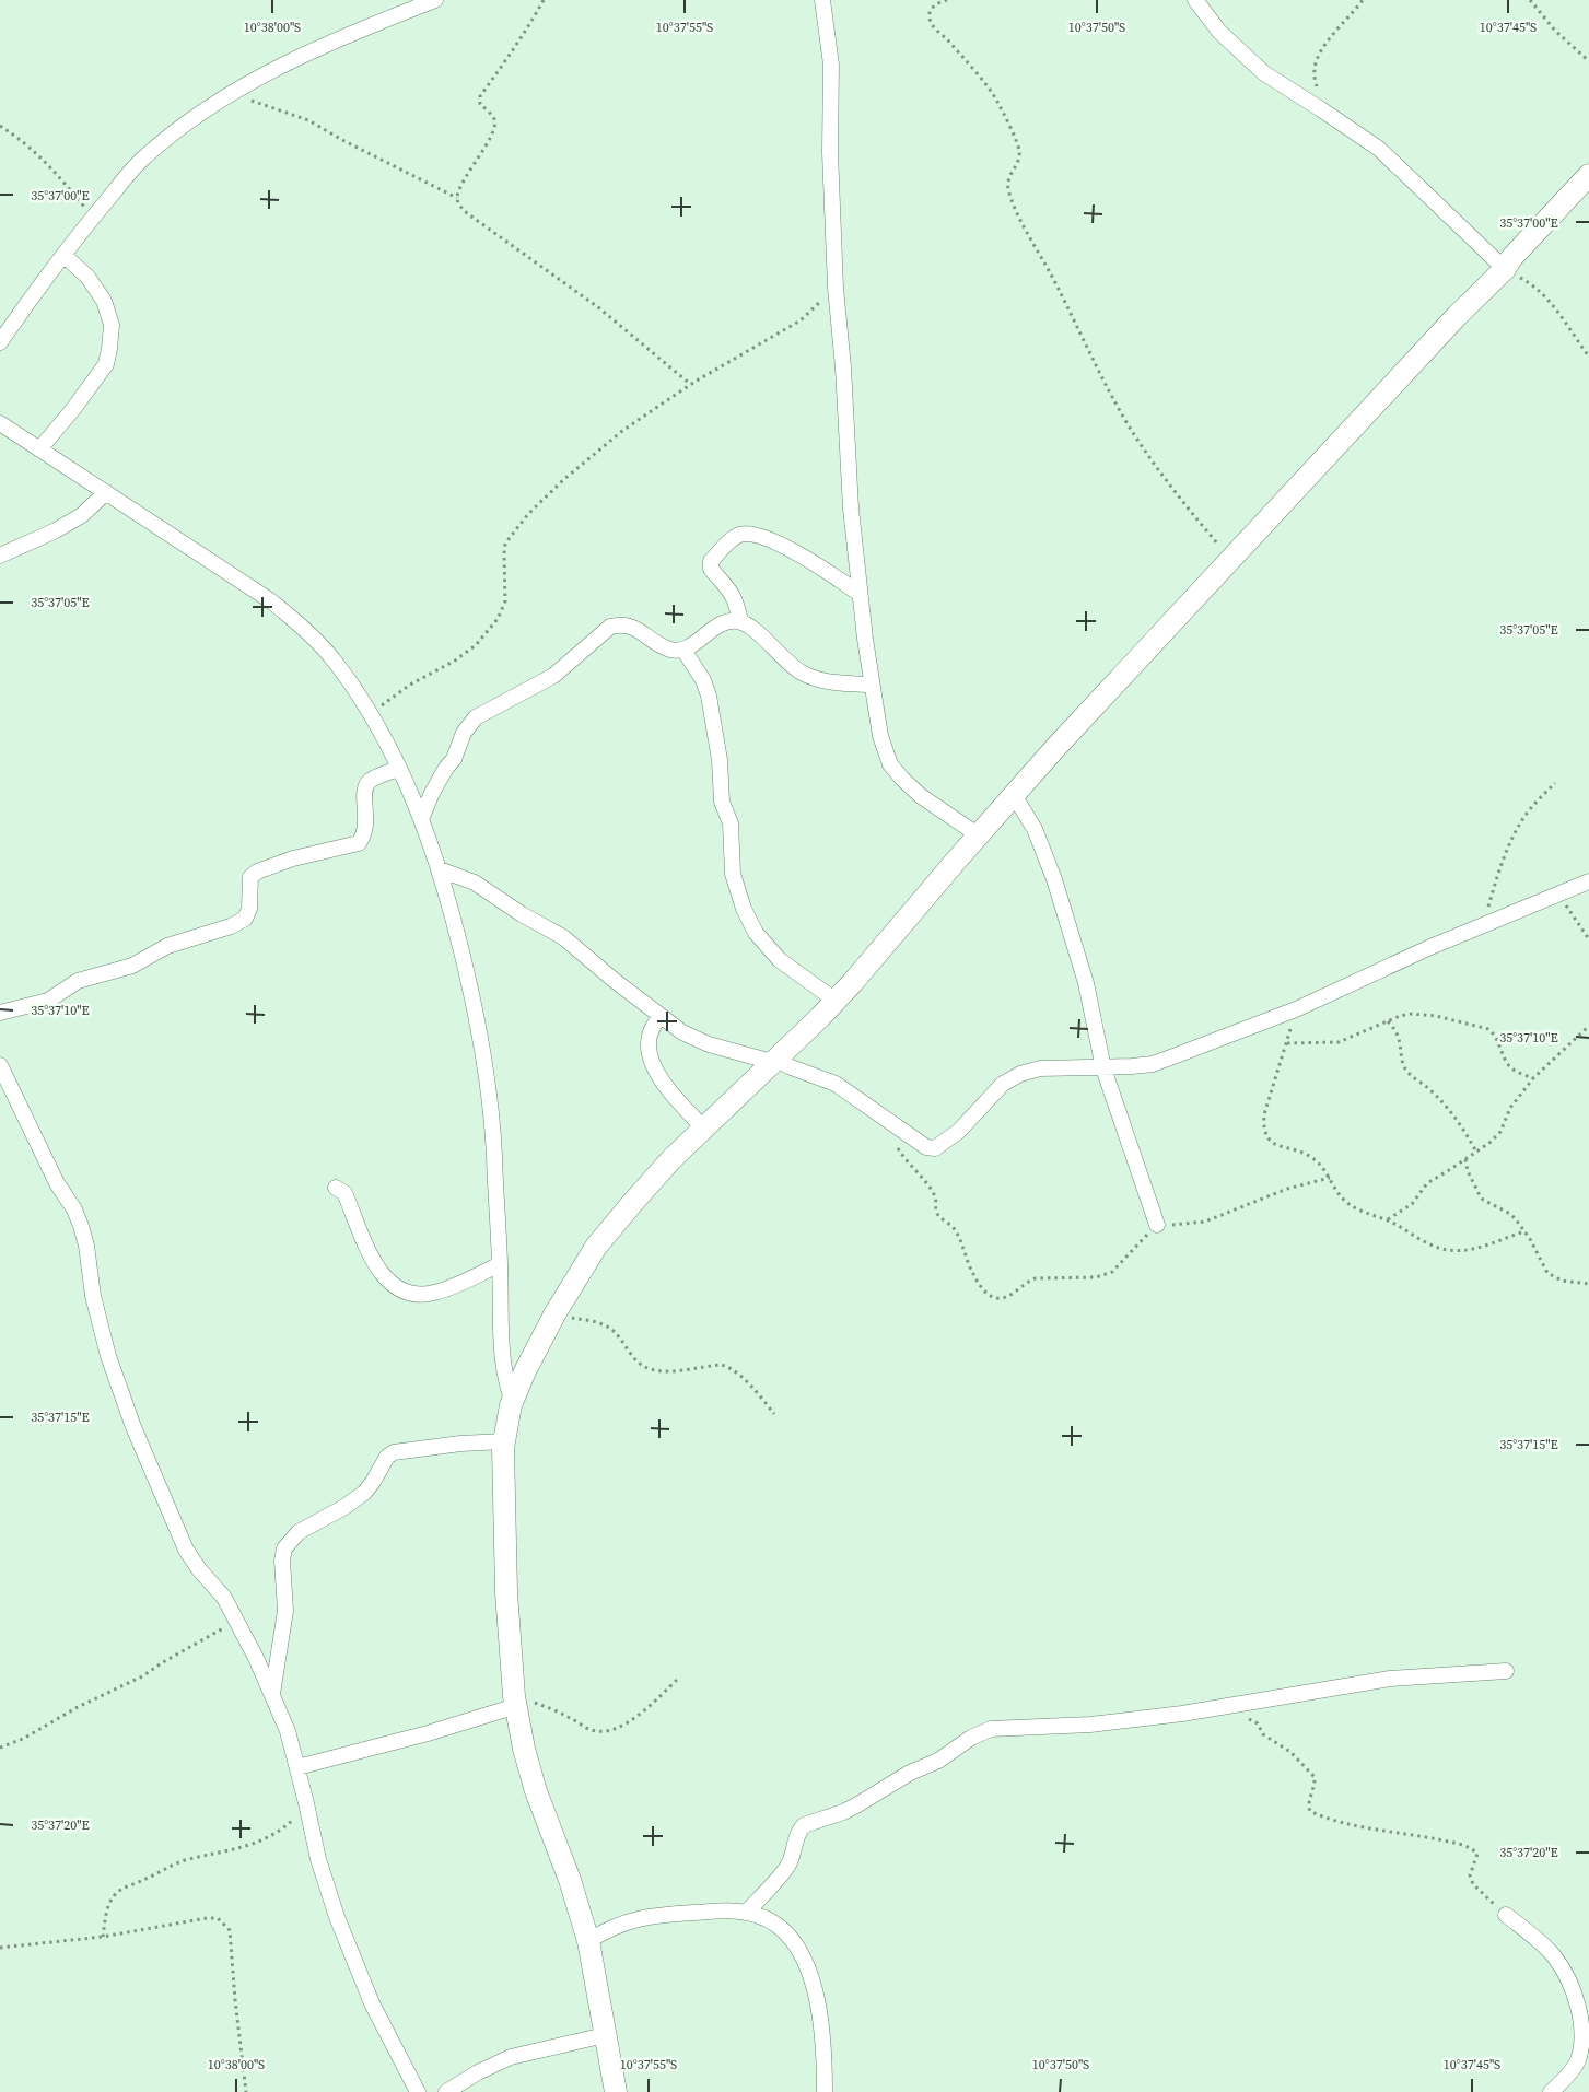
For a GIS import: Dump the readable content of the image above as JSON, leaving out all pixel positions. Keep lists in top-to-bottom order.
{
  "coordinates": [
    "10°38'00\"S",
    "10°37'55\"S",
    "10°37'50\"S",
    "10°37'45\"S",
    "35°37'00\"E",
    "35°37'05\"E",
    "35°37'10\"E",
    "35°37'15\"E",
    "35°37'20\"E"
  ]
}
